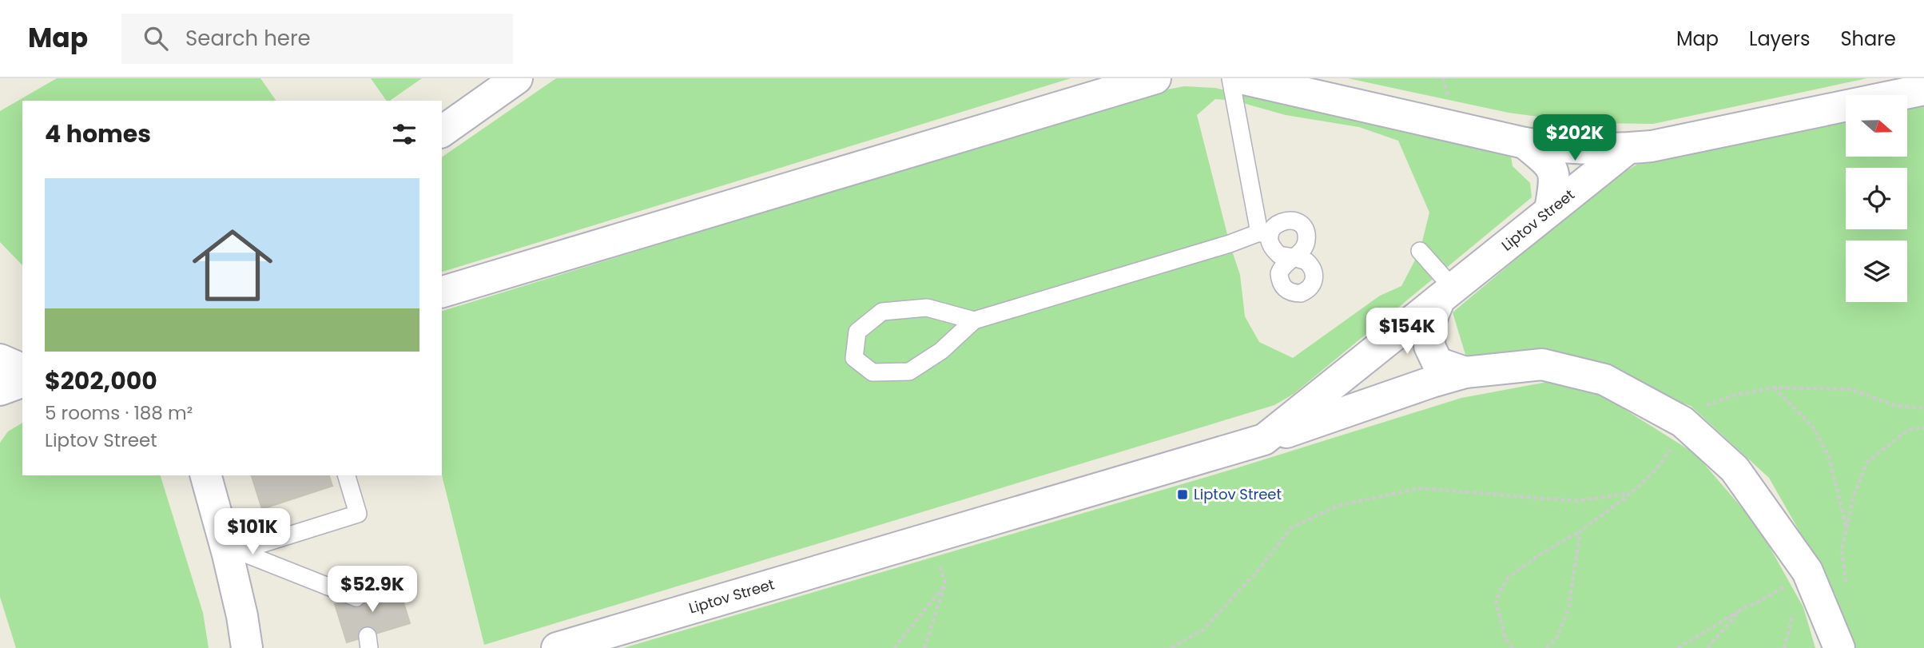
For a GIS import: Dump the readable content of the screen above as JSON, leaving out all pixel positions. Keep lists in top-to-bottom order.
{
  "streets": {
    "street": ["Liptov Street"]
  },
  "places": {
    "transit": ["Liptov Street"]
  },
  "north": "right",
  "page": {
    "header": "Map",
    "search": "Search here",
    "nav": ["Map", "Layers", "Share"],
    "heading": "4 homes",
    "price": [
      "$202K",
      "$154K",
      "$101K",
      "$52.9K"
    ],
    "list": [
      {
        "name": "$202,000",
        "note": "5 rooms · 188 m² · Liptov Street"
      }
    ]
  }
}
